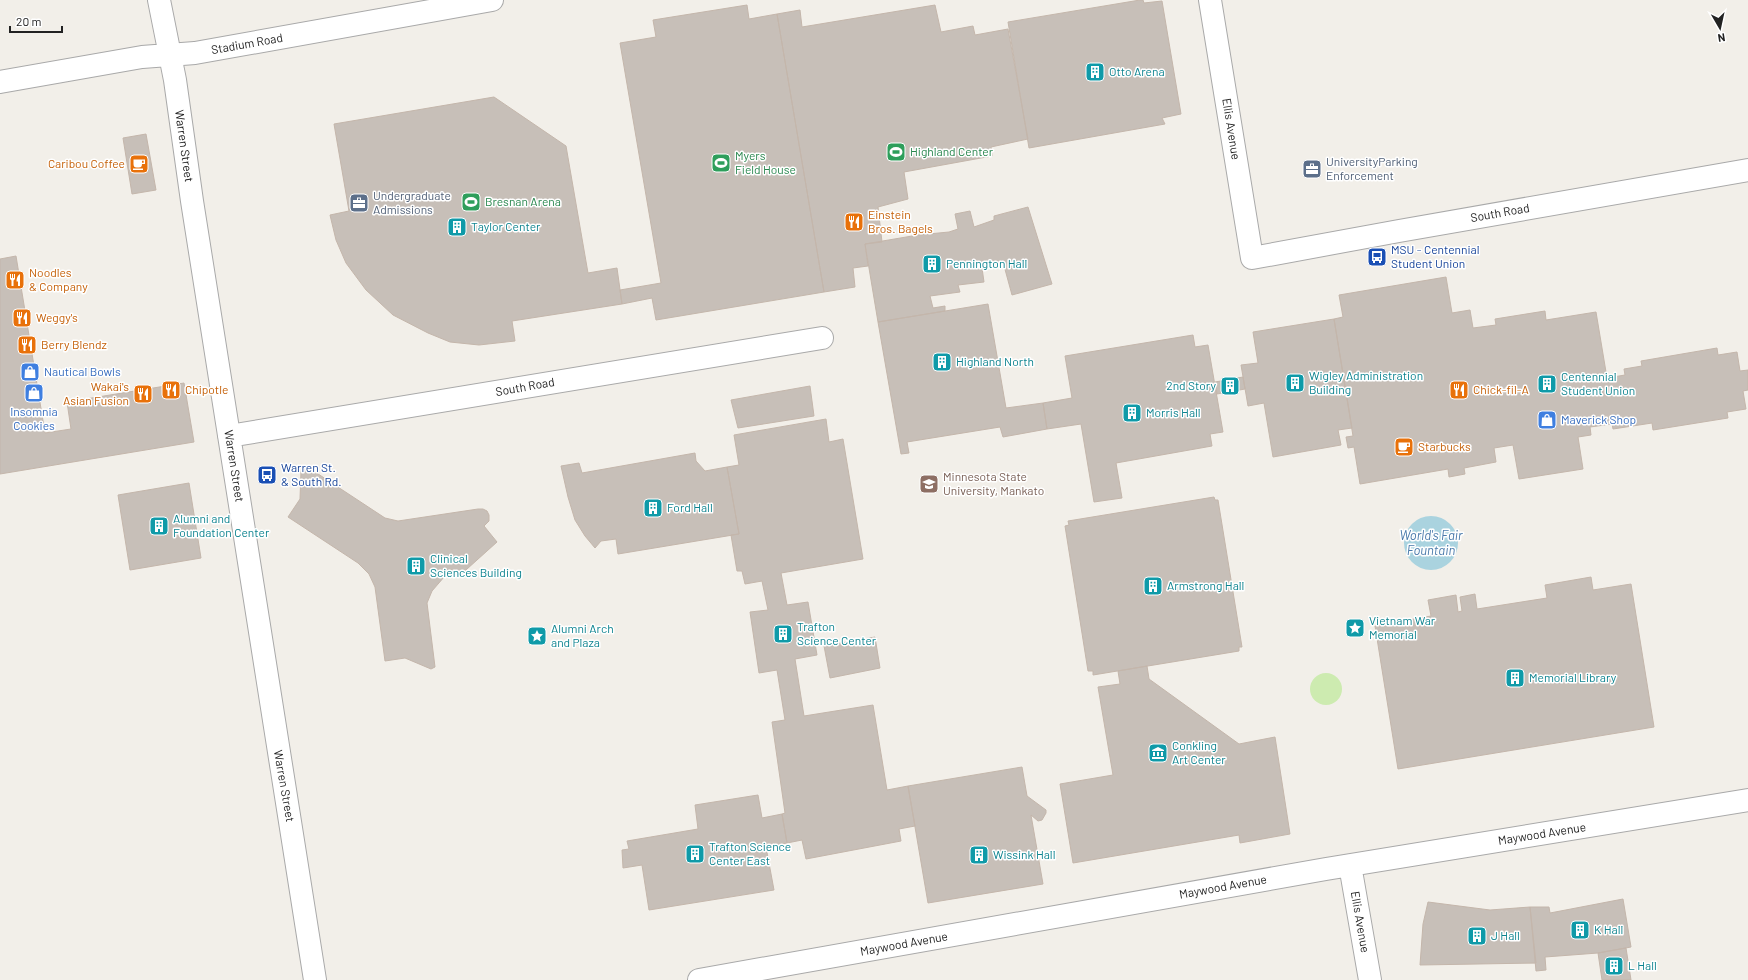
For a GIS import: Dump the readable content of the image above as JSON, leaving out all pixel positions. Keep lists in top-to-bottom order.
{
  "streets": {
    "street": [
      "Stadium Road",
      "Ellis Avenue",
      "Warren Street",
      "South Road",
      "Maywood Avenue"
    ]
  },
  "crossings": [
    ["Stadium Road", "Warren Street"],
    ["Ellis Avenue", "South Road"],
    ["Ellis Avenue", "Maywood Avenue"],
    ["Warren Street", "South Road"]
  ],
  "water": ["World's Fair Fountain"],
  "places": {
    "building": [
      "Otto Arena",
      "Taylor Center",
      "Pennington Hall",
      "Highland North",
      "Wigley Administration Building",
      "Centennial Student Union",
      "2nd Story",
      "Morris Hall",
      "Ford Hall",
      "Alumni and Foundation Center",
      "Clinical Sciences Building",
      "Armstrong Hall",
      "Trafton Science Center",
      "Memorial Library",
      "Trafton Science Center East",
      "Wissink Hall",
      "K Hall",
      "J Hall",
      "L Hall"
    ],
    "sports": ["Highland Center", "Myers Field House", "Bresnan Arena"],
    "cafe": ["Caribou Coffee", "Starbucks"],
    "office": ["UniversityParking Enforcement", "Undergraduate Admissions"],
    "restaurant": [
      "Einstein Bros. Bagels",
      "Noodles & Company",
      "Weggy's",
      "Berry Blendz",
      "Chipotle",
      "Chick-fil-A",
      "Wakai's Asian Fusion"
    ],
    "bus stop": ["MSU - Centennial Student Union", "Warren St. & South Rd."],
    "shop": ["Nautical Bowls", "Insomnia Cookies", "Maverick Shop"],
    "school or university": ["Minnesota State University, Mankato"],
    "place": ["Vietnam War Memorial", "Alumni Arch and Plaza"],
    "museum": ["Conkling Art Center"]
  },
  "scale_bar": "20 m",
  "north": "bottom"
}
